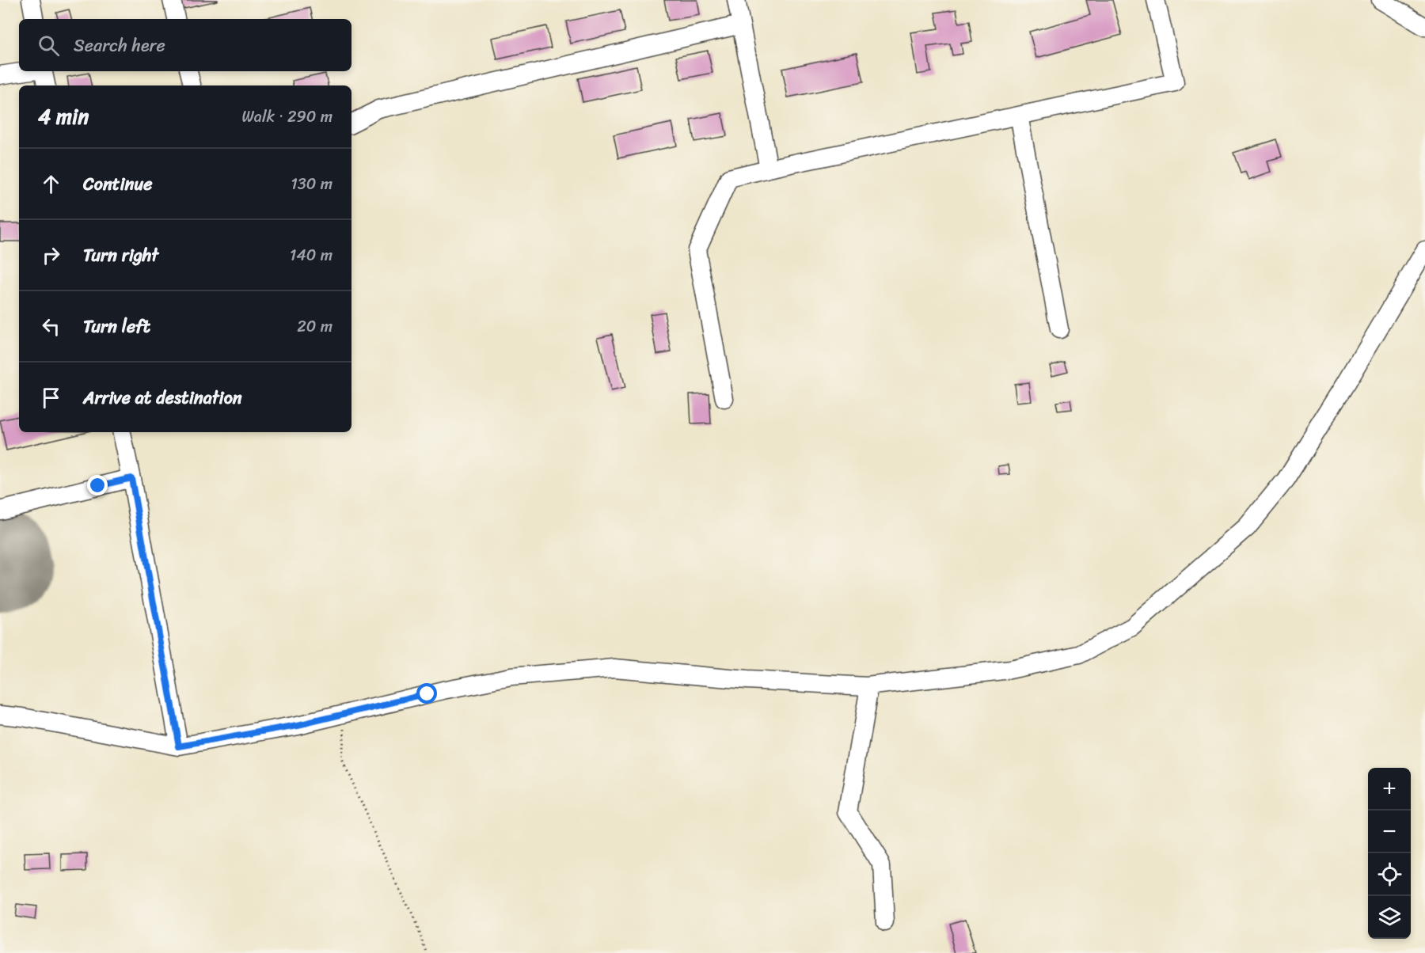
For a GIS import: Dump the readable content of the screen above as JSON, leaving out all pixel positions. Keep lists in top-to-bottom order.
{
  "page": {
    "search": "Search here",
    "heading": ["4 min", "Walk · 290 m"],
    "list": [
      ["Continue", "130 m"],
      ["Turn right", "140 m"],
      ["Turn left", "20 m"],
      "Arrive at destination"
    ],
    "map_buttons": ["+", "−"]
  }
}
